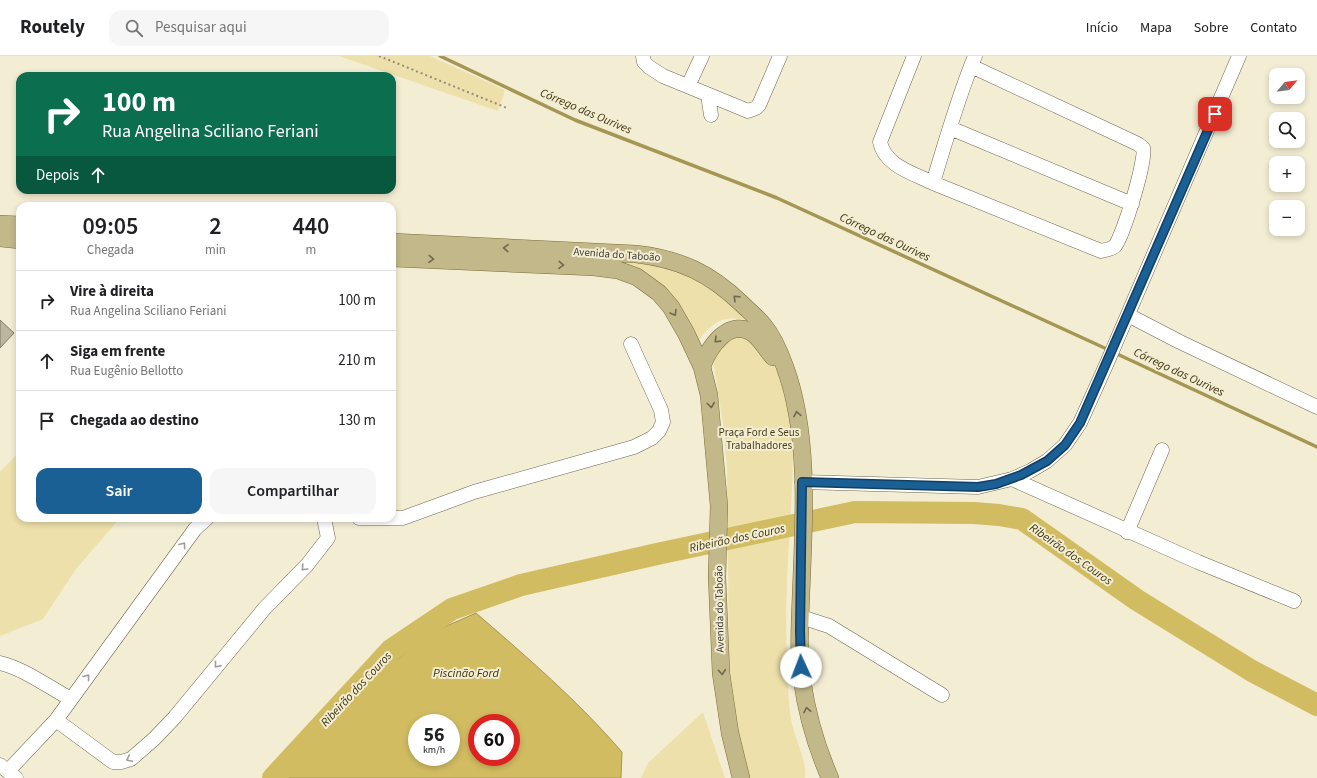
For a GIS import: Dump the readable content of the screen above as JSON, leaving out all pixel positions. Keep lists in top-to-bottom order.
{
  "streets": {
    "main road": ["Avenida do Taboão"]
  },
  "water": ["Córrego das Ourives", "Ribeirão dos Couros", "Piscinão Ford"],
  "parks": ["Praça Ford e Seus Trabalhadores"],
  "north": "top right",
  "page": {
    "header": "Routely",
    "search": "Pesquisar aqui",
    "nav": [
      "Início",
      "Mapa",
      "Sobre",
      "Contato"
    ],
    "map_buttons": ["+", "−"],
    "turn": ["100 m", "Rua Angelina Sciliano Feriani"],
    "then": "Depois",
    "eta": [
      "09:05",
      "Chegada",
      "2",
      "min",
      "440",
      "m"
    ],
    "list": [
      {
        "name": "Vire à direita",
        "note": "Rua Angelina Sciliano Feriani",
        "value": "100 m"
      },
      {
        "name": "Siga em frente",
        "note": "Rua Eugênio Bellotto",
        "value": "210 m"
      },
      {
        "name": "Chegada ao destino",
        "value": "130 m"
      }
    ],
    "buttons": ["Sair", "Compartilhar"],
    "speed": "56 km/h",
    "limit": "60"
  }
}
